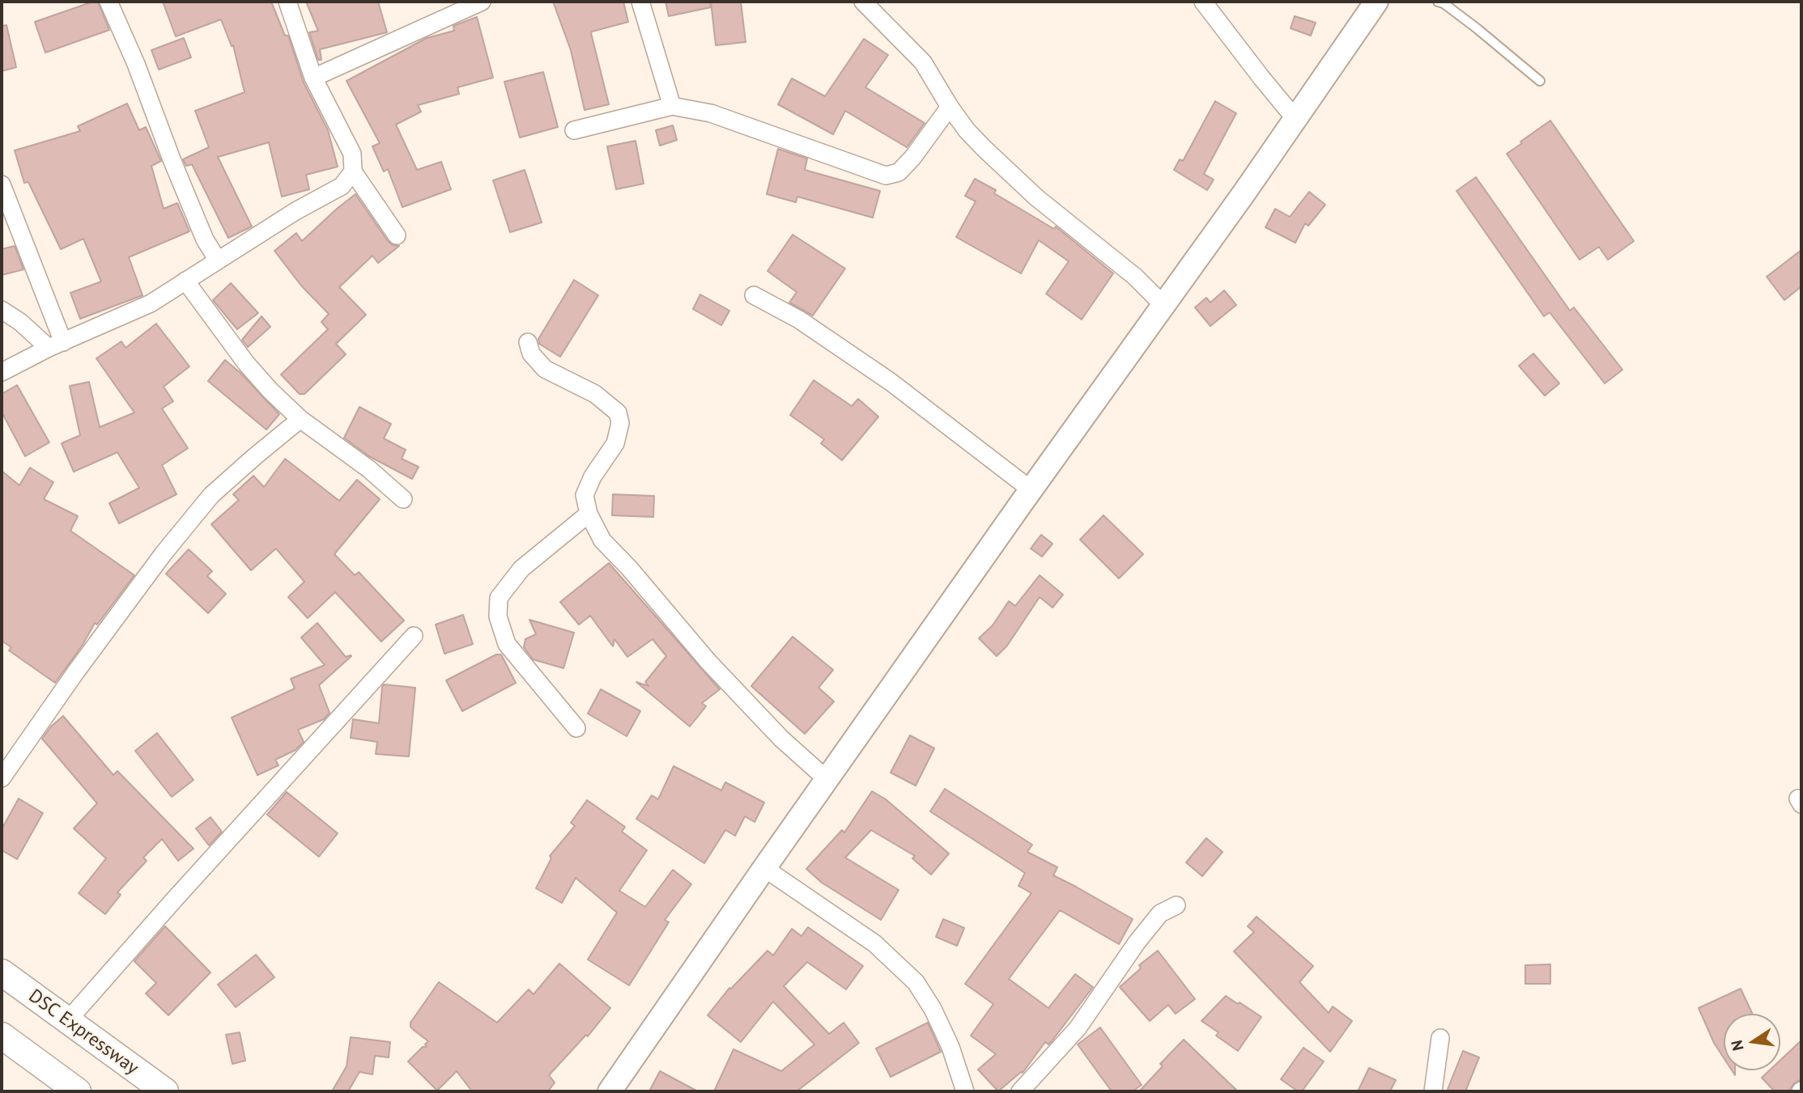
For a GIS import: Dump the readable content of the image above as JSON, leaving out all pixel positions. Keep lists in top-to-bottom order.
{
  "streets": {
    "main road": ["DSC Expressway"]
  },
  "north": "left"
}
